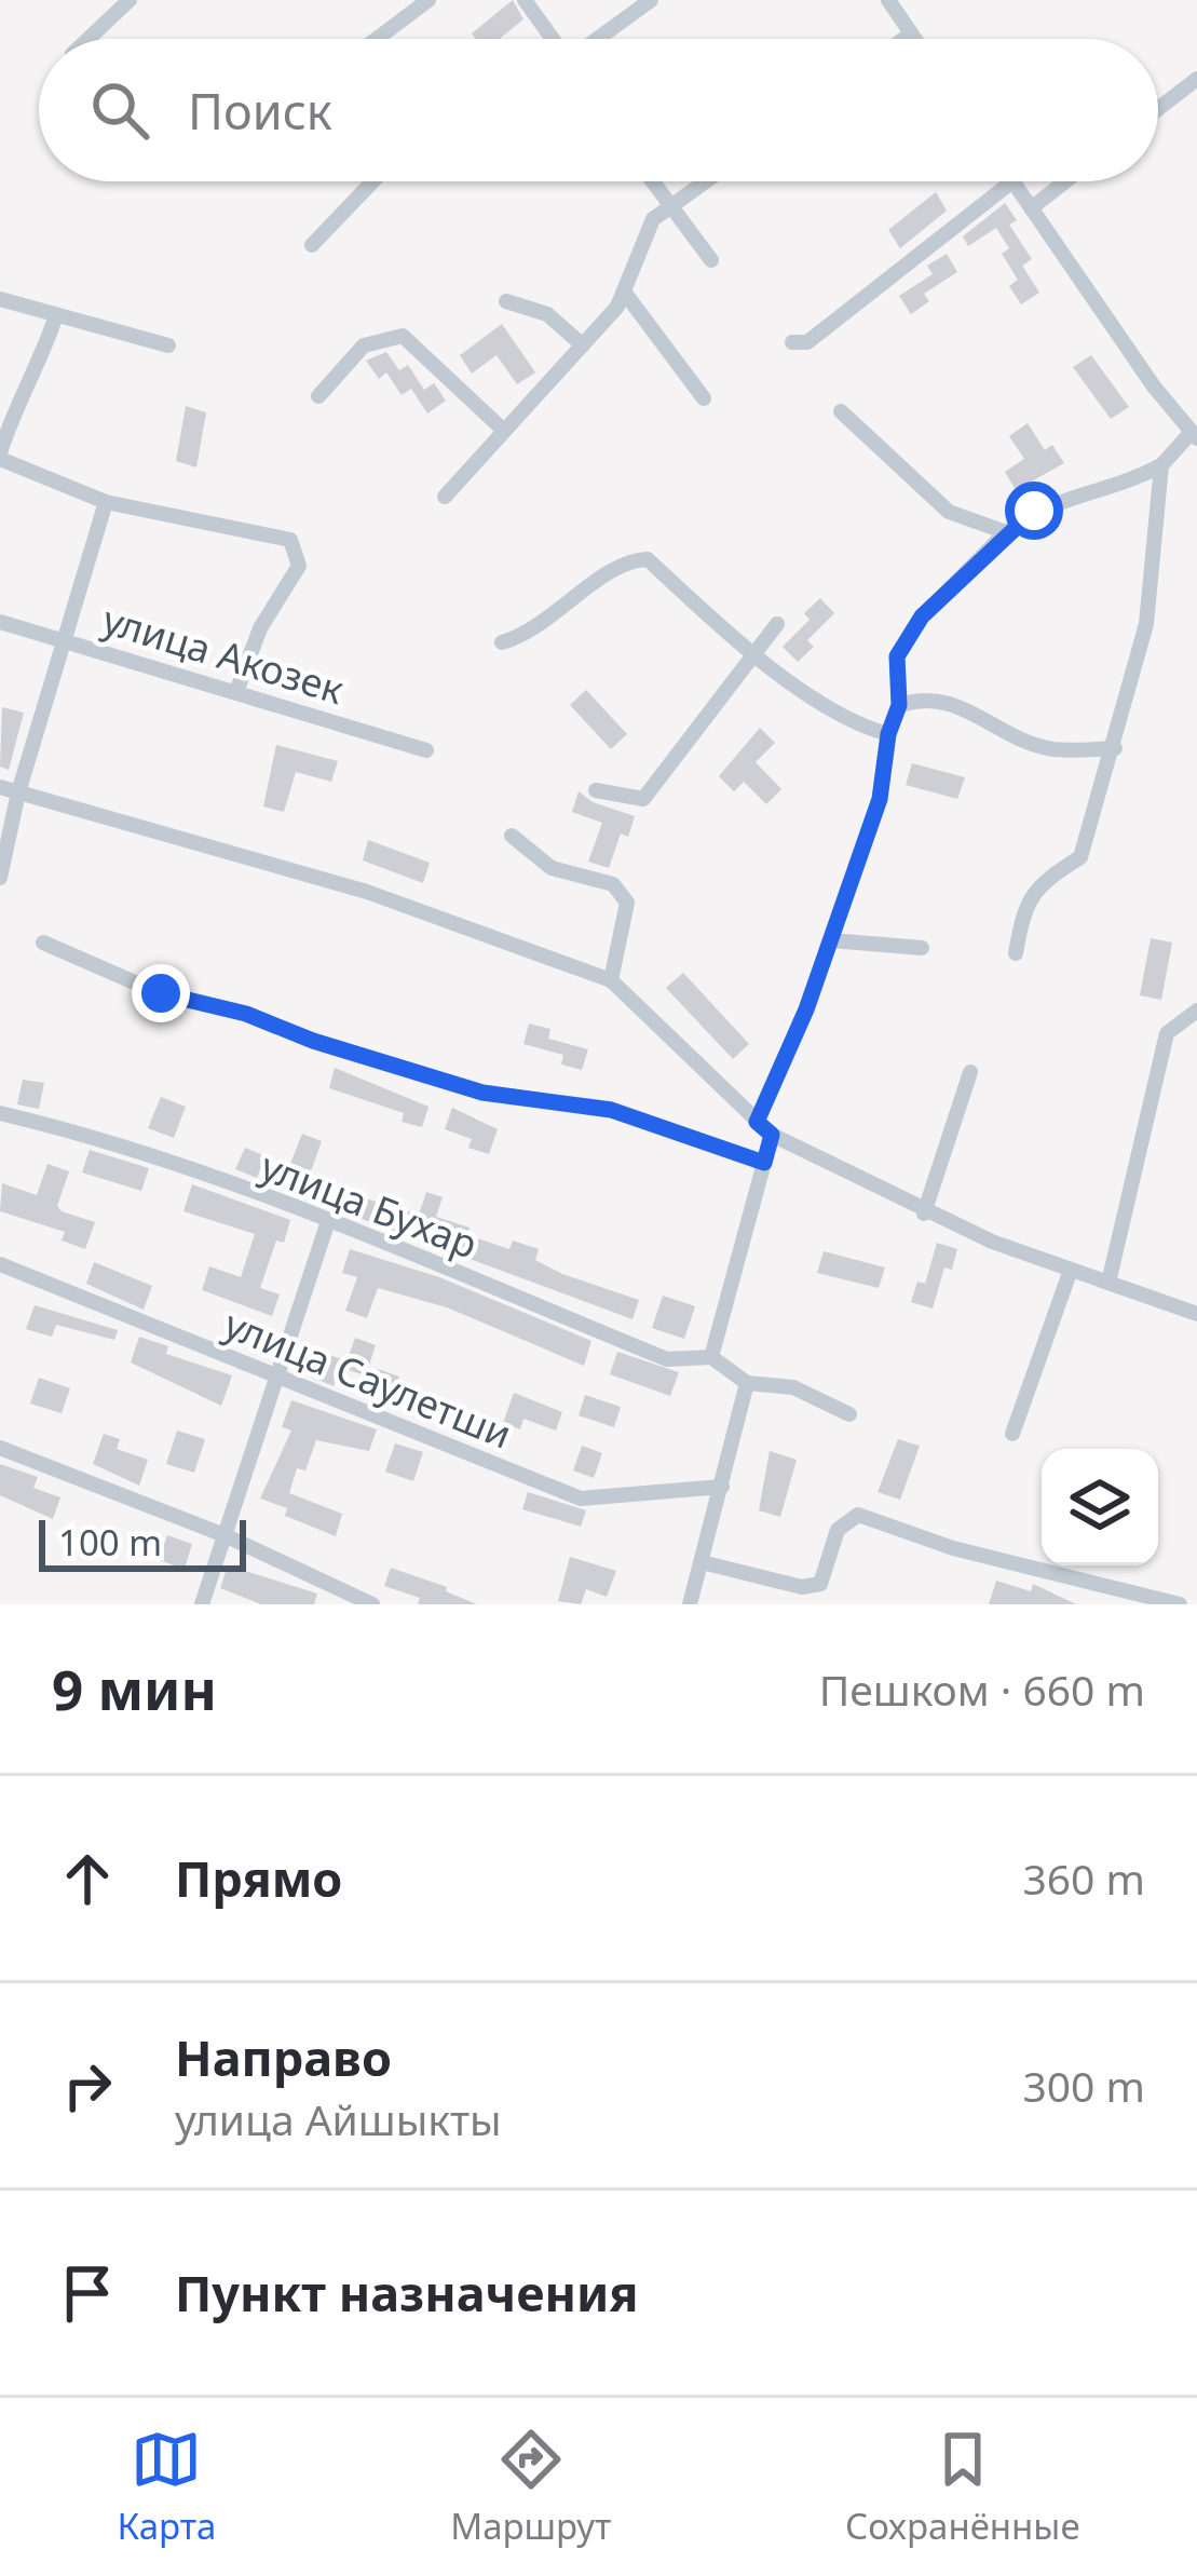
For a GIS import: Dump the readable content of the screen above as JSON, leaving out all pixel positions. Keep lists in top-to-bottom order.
{
  "streets": {
    "street": ["улица Акозек", "улица Бухар", "улица Саулетши"]
  },
  "scale_bar": "100 m",
  "page": {
    "search": "Поиск",
    "scale": "100 m",
    "heading": ["9 мин", "Пешком · 660 m"],
    "list": [
      ["Прямо", "360 m"],
      ["Направо", "улица Айшыкты", "300 m"],
      "Пункт назначения"
    ],
    "nav": ["Карта", "Маршрут", "Сохранённые"]
  }
}
